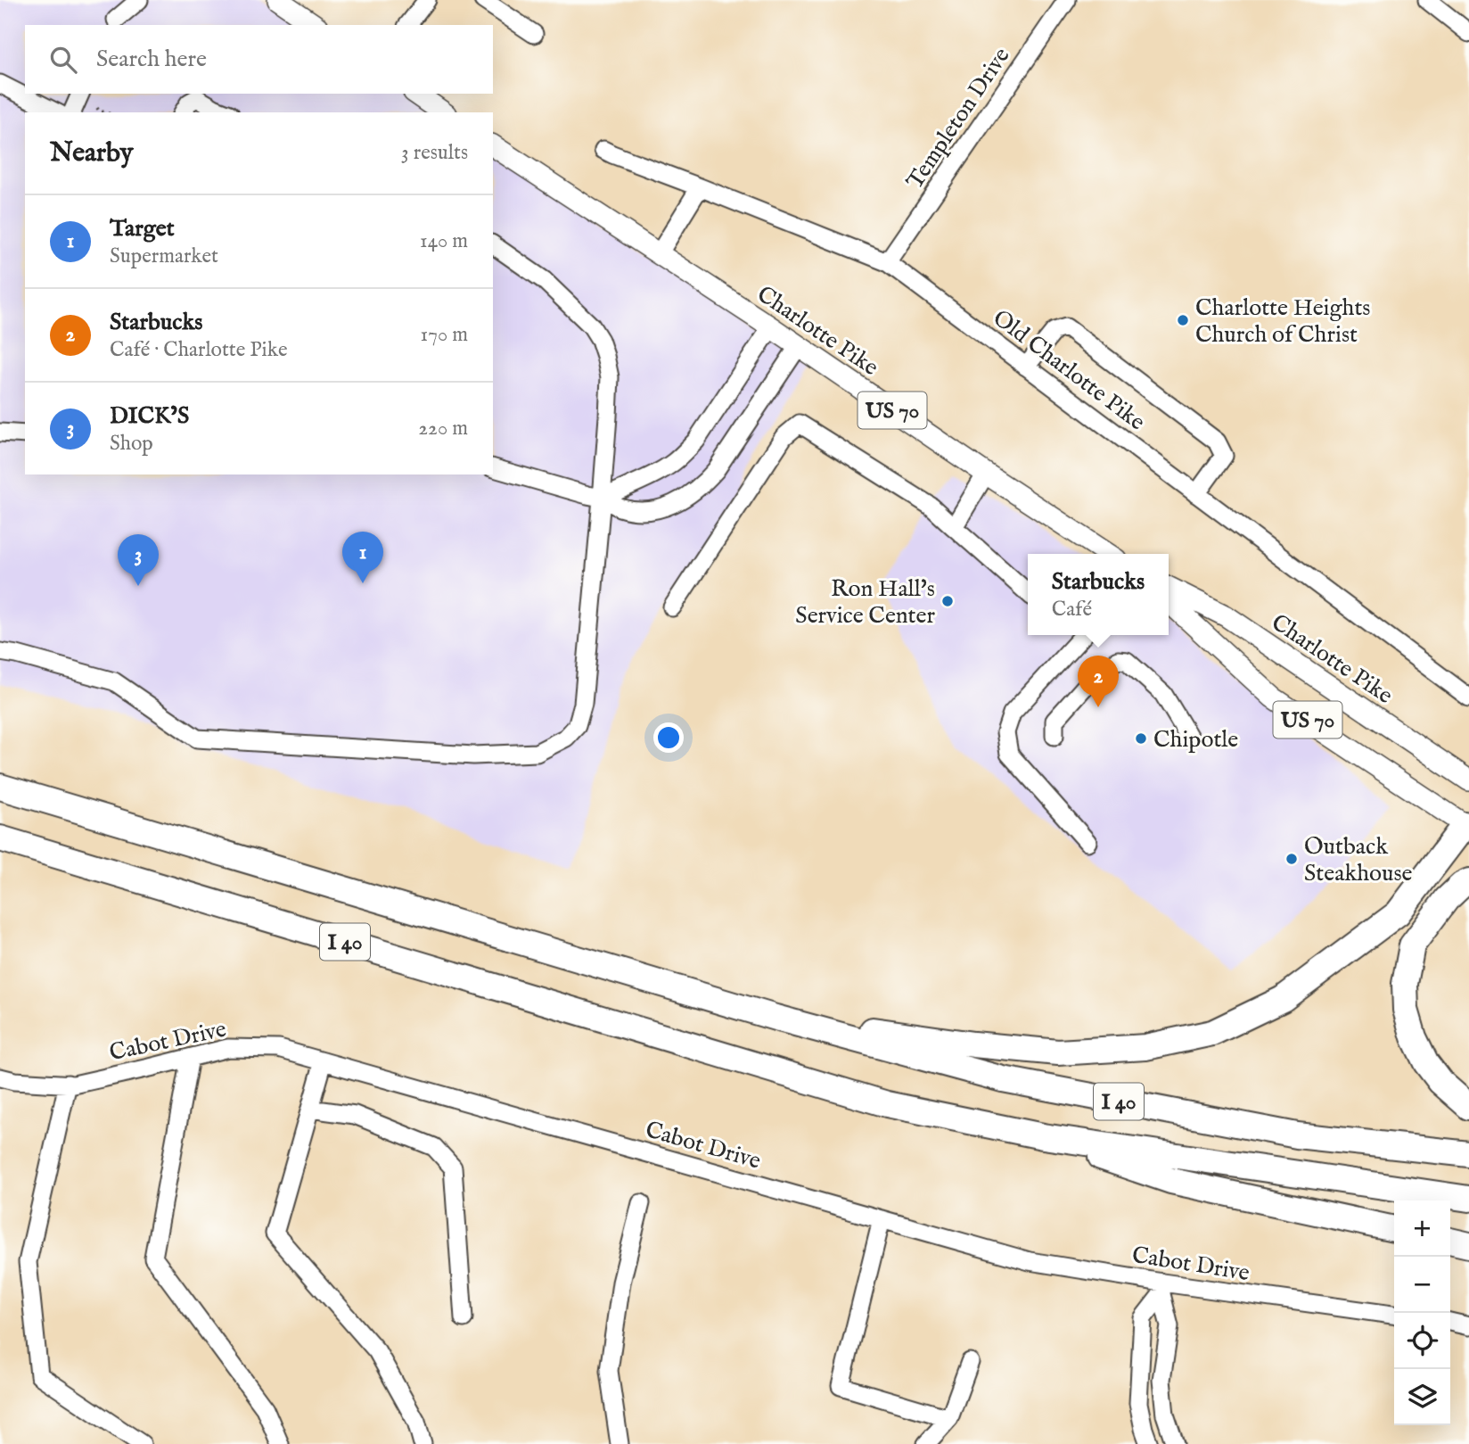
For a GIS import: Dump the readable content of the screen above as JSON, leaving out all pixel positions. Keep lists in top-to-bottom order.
{
  "streets": {
    "highway": ["I 40"],
    "main road": ["Charlotte Pike", "US 70"],
    "street": ["Templeton Drive", "Old Charlotte Pike", "Cabot Drive"]
  },
  "crossings": [
    ["Templeton Drive", "Old Charlotte Pike"]
  ],
  "places": [
    "Charlotte Heights Church of Christ",
    "Ron Hall's Service Center",
    "Chipotle",
    "Outback Steakhouse"
  ],
  "page": {
    "search": "Search here",
    "heading": ["Nearby", "3 results"],
    "list": [
      {
        "mark": "1",
        "name": "Target",
        "note": "Supermarket",
        "value": "140 m"
      },
      {
        "mark": "2",
        "name": "Starbucks",
        "note": "Café · Charlotte Pike",
        "value": "170 m"
      },
      {
        "mark": "3",
        "name": "DICK’S",
        "note": "Shop",
        "value": "220 m"
      }
    ],
    "pins": ["1", "3", "2"],
    "popup": ["Starbucks", "Café"],
    "map_buttons": ["+", "−"]
  }
}
